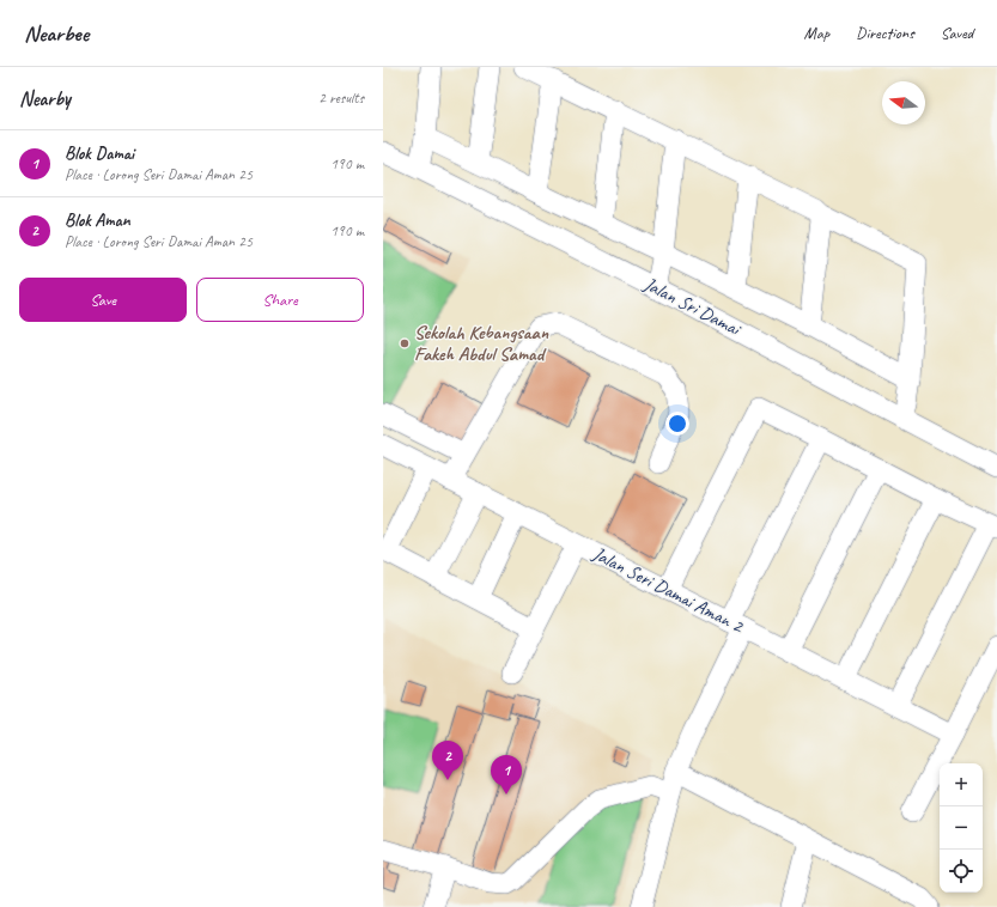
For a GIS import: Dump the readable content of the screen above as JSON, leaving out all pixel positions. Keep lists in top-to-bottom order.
{
  "streets": {
    "street": ["Jalan Sri Damai", "Jalan Seri Damai Aman 2"]
  },
  "places": ["Sekolah Kebangsaan Fakeh Abdul Samad"],
  "north": "left",
  "page": {
    "header": "Nearbee",
    "nav": ["Map", "Directions", "Saved"],
    "heading": ["Nearby", "2 results"],
    "list": [
      {
        "mark": "1",
        "name": "Blok Damai",
        "note": "Place · Lorong Seri Damai Aman 25",
        "value": "190 m"
      },
      {
        "mark": "2",
        "name": "Blok Aman",
        "note": "Place · Lorong Seri Damai Aman 25",
        "value": "190 m"
      }
    ],
    "buttons": ["Save", "Share"],
    "pins": ["2", "1"],
    "map_buttons": ["+", "−"]
  }
}
